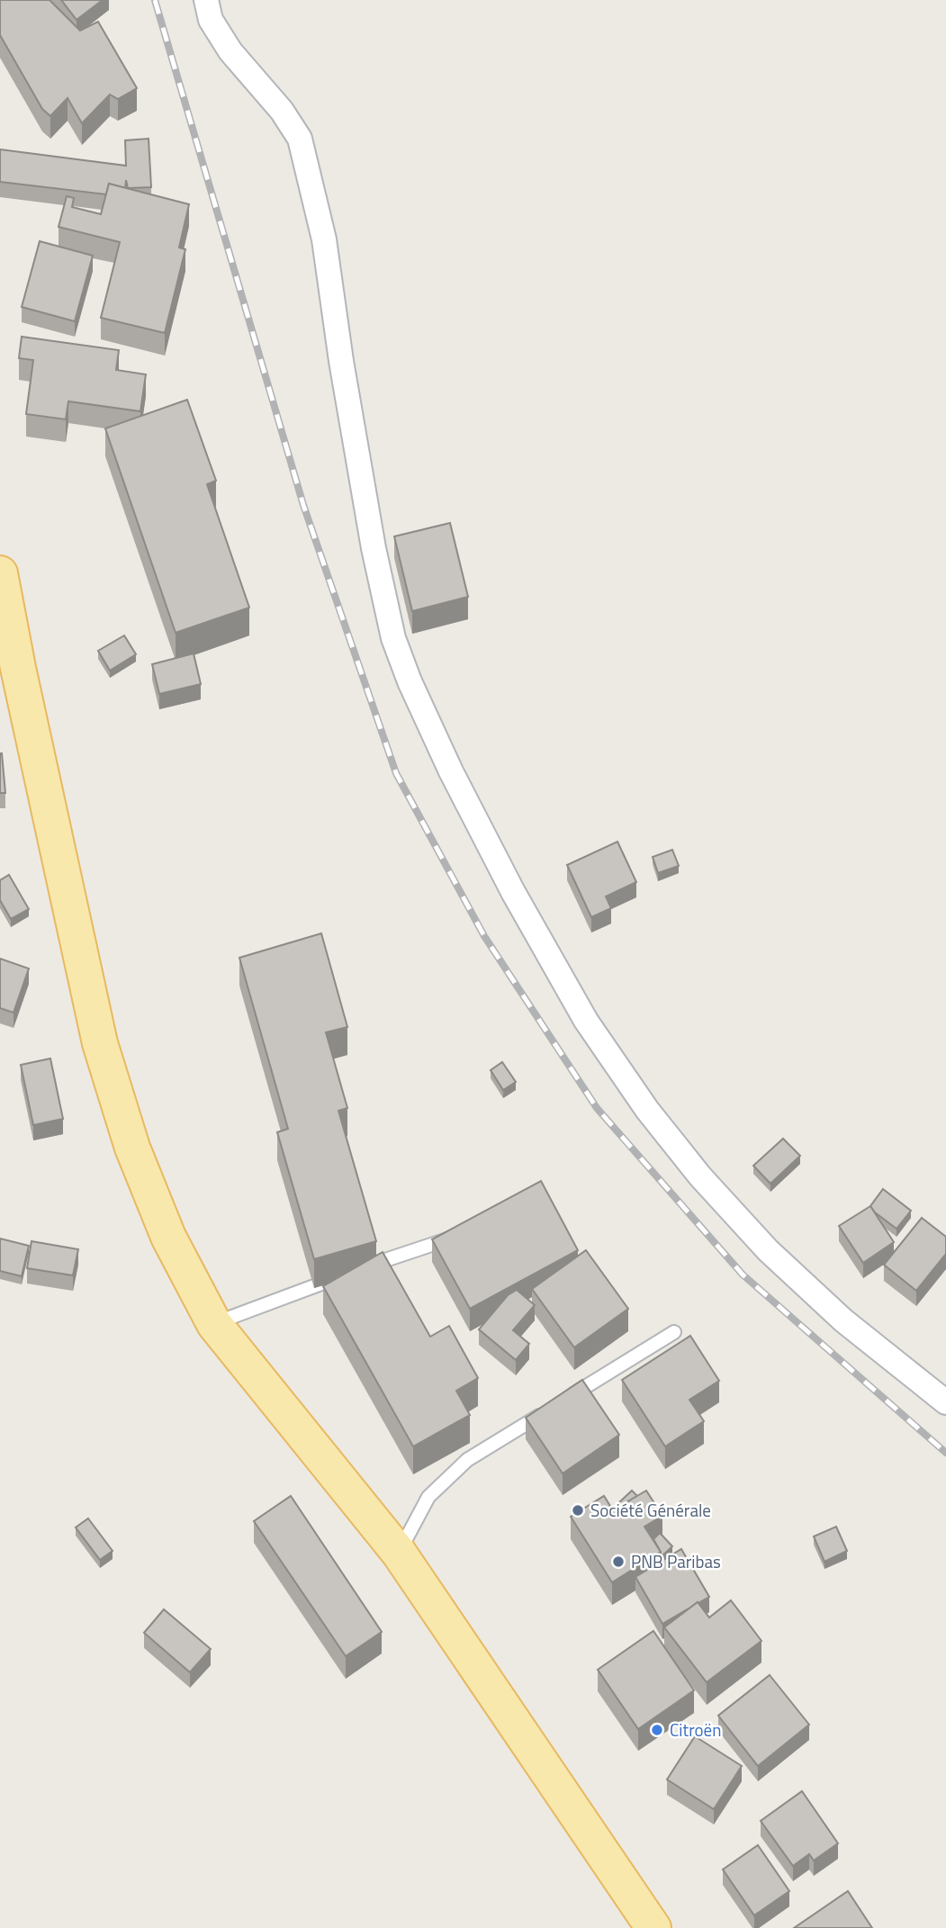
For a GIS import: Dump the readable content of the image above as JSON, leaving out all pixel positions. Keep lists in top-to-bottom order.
{
  "places": ["Société Générale", "PNB Paribas", "Citroën"]
}
